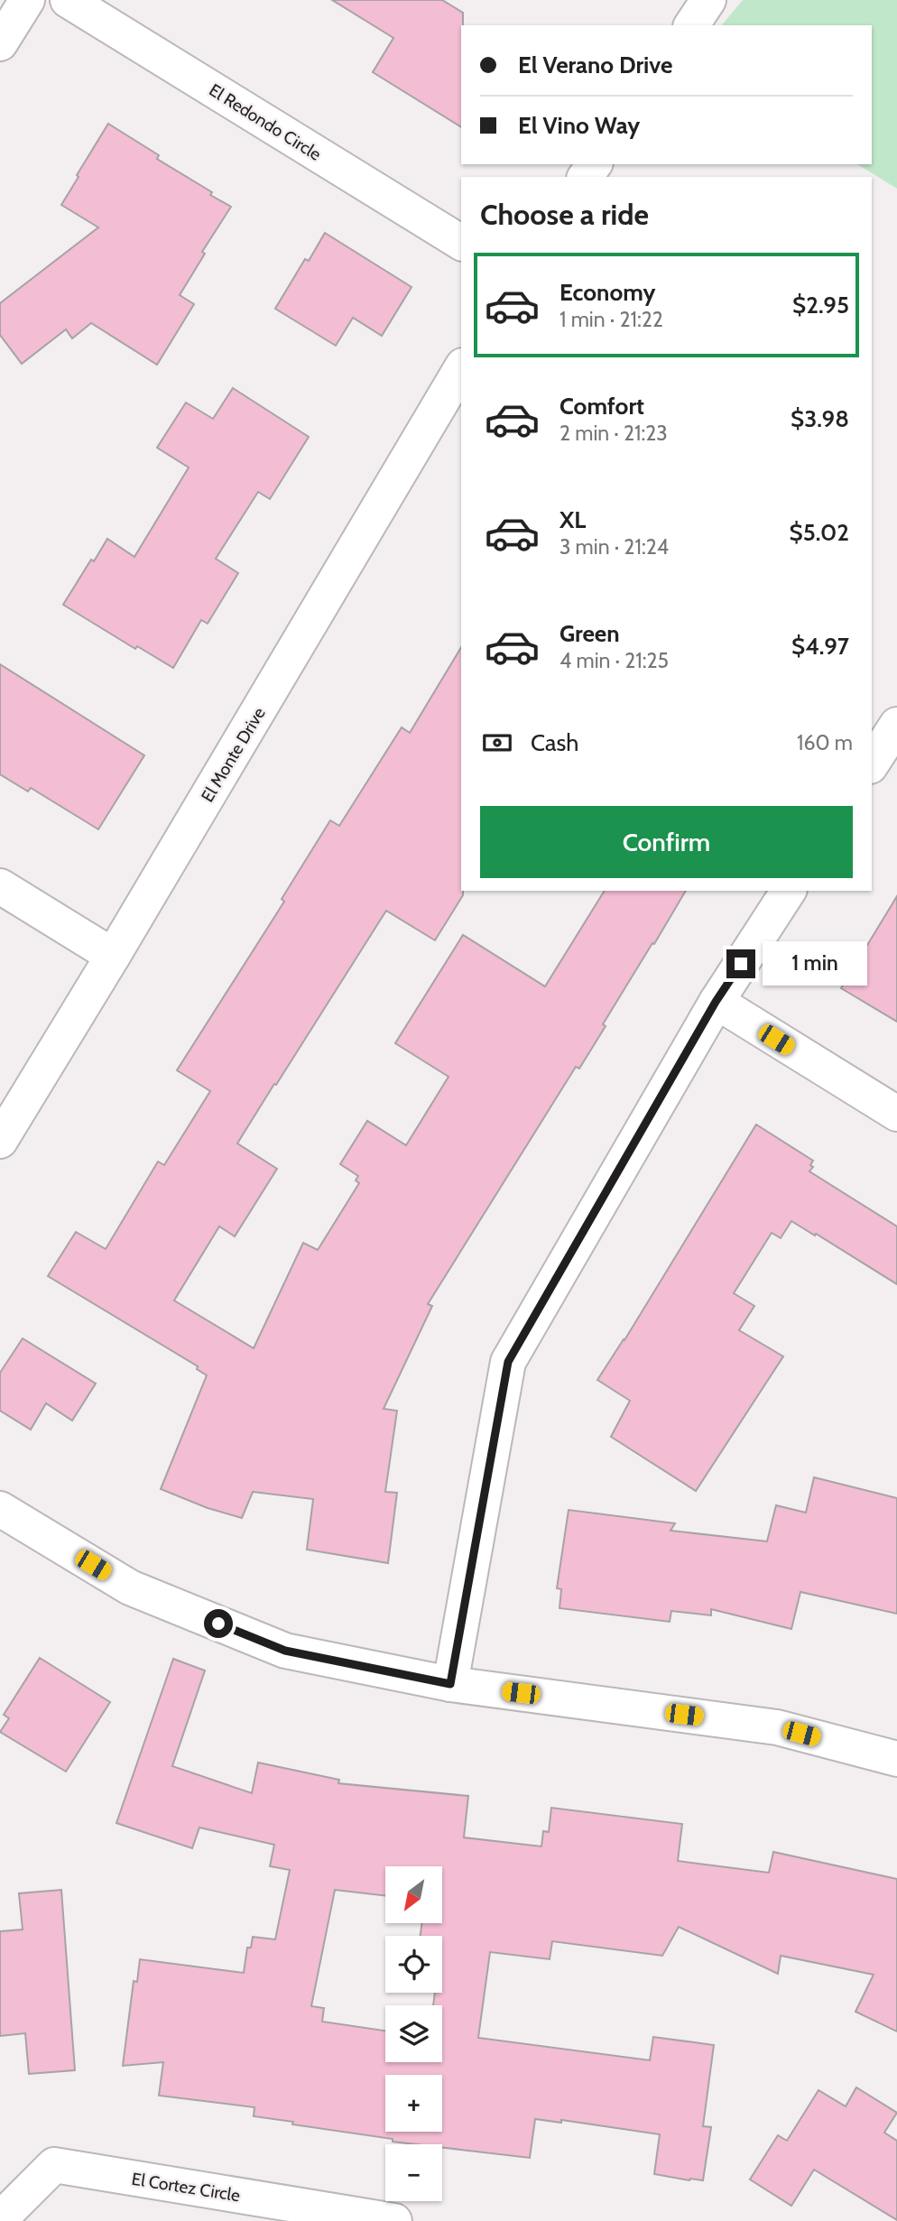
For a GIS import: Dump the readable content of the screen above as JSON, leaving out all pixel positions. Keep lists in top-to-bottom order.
{
  "streets": {
    "street": ["El Redondo Circle", "El Monte Drive", "El Cortez Circle"]
  },
  "north": "bottom left",
  "page": {
    "banner": ["El Verano Drive", "El Vino Way"],
    "heading": "Choose a ride",
    "list": [
      {
        "name": "Economy",
        "note": "1 min · 21:22",
        "value": "$2.95"
      },
      {
        "name": "Comfort",
        "note": "2 min · 21:23",
        "value": "$3.98"
      },
      {
        "name": "XL",
        "note": "3 min · 21:24",
        "value": "$5.02"
      },
      {
        "name": "Green",
        "note": "4 min · 21:25",
        "value": "$4.97"
      }
    ],
    "pay": ["Cash", "160 m"],
    "buttons": "Confirm",
    "bubble": "1 min",
    "map_buttons": ["+", "−"]
  }
}
